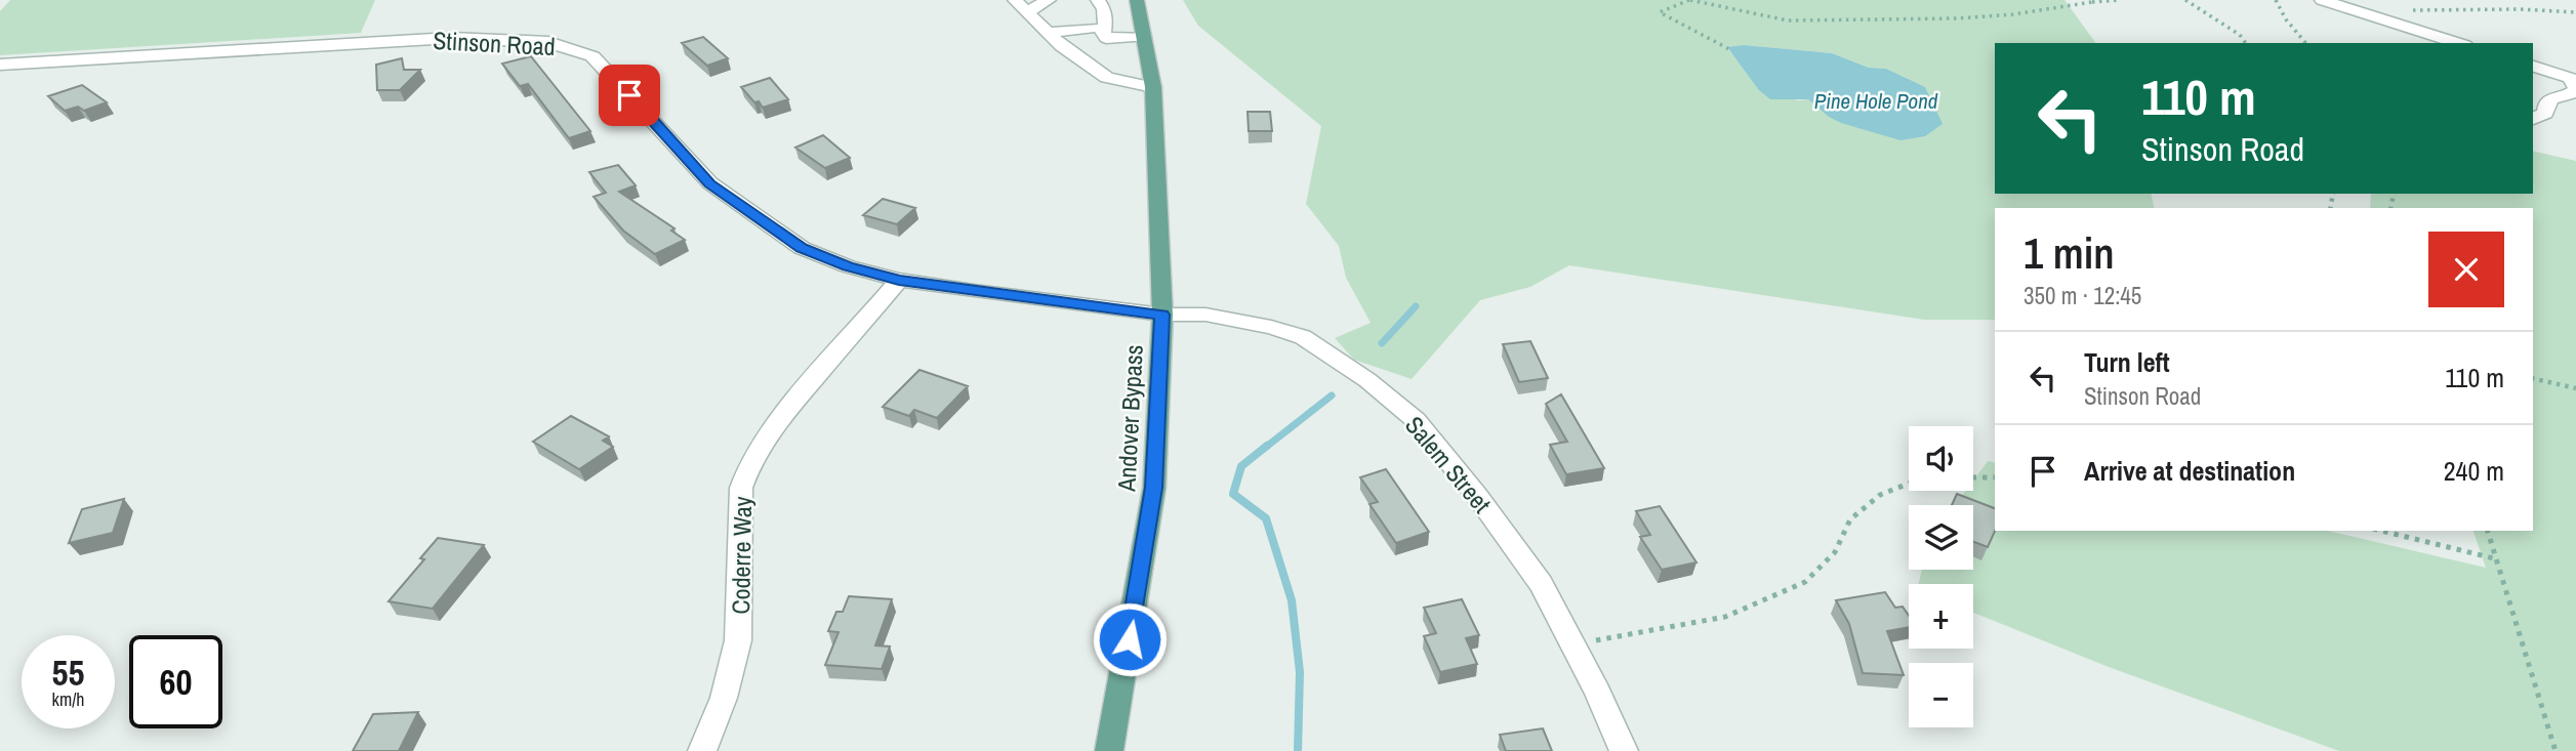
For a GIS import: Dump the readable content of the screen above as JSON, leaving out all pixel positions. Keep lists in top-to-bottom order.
{
  "streets": {
    "main road": ["Andover Bypass"],
    "street": ["Stinson Road", "Salem Street", "Coderre Way"]
  },
  "crossings": [
    ["Stinson Road", "Andover Bypass"],
    ["Stinson Road", "Salem Street"],
    ["Stinson Road", "Coderre Way"],
    ["Andover Bypass", "Salem Street"]
  ],
  "water": ["Pine Hole Pond"],
  "page": {
    "turn": ["110 m", "Stinson Road"],
    "heading": ["1 min", "350 m · 12:45"],
    "list": [
      {
        "name": "Turn left",
        "note": "Stinson Road",
        "value": "110 m"
      },
      {
        "name": "Arrive at destination",
        "value": "240 m"
      }
    ],
    "map_buttons": ["+", "−"],
    "speed": "55 km/h",
    "limit": "60"
  }
}
